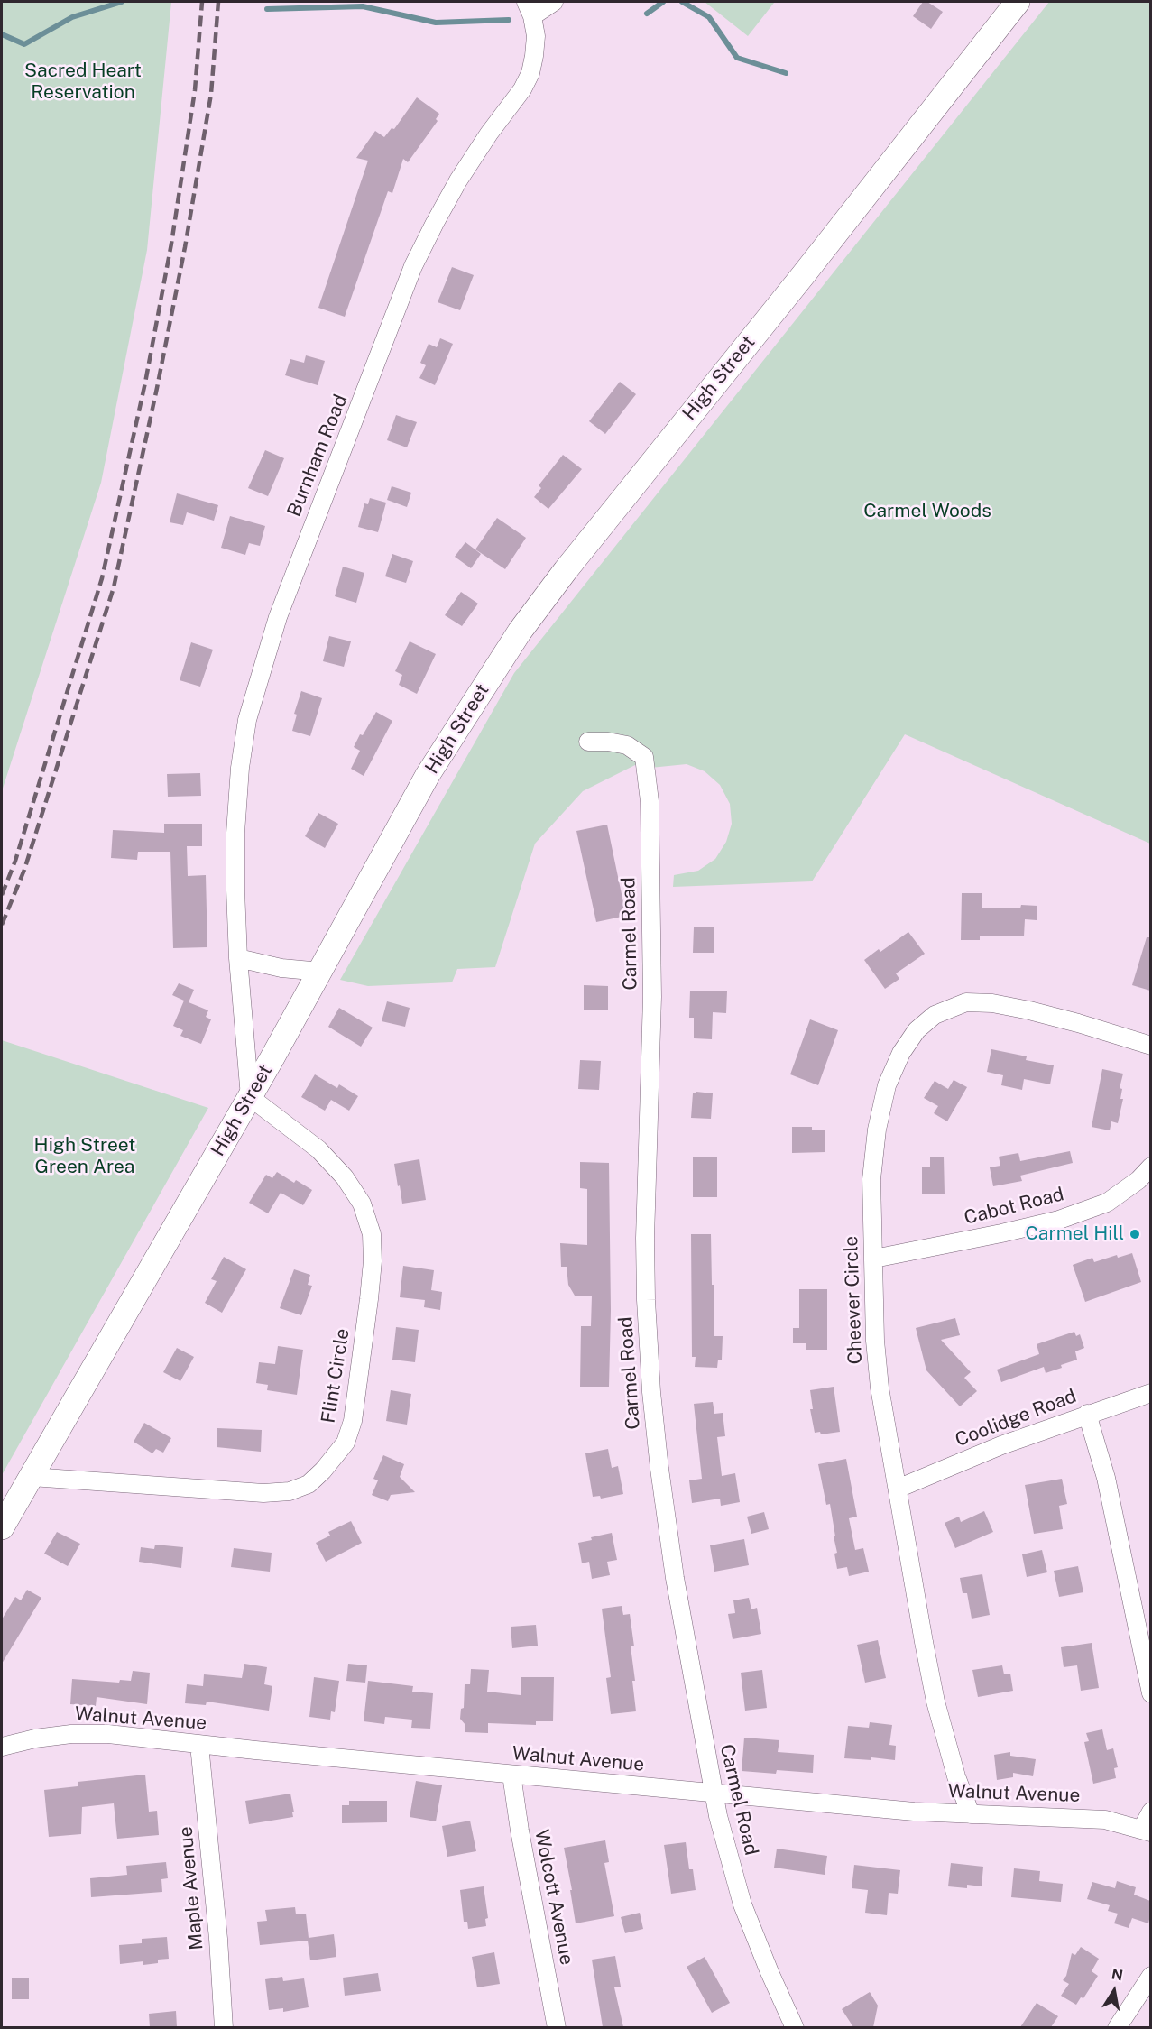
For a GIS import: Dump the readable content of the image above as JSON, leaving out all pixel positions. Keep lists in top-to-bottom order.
{
  "streets": {
    "main road": ["High Street"],
    "street": [
      "Burnham Road",
      "Carmel Road",
      "Cabot Road",
      "Cheever Circle",
      "Flint Circle",
      "Coolidge Road",
      "Walnut Avenue",
      "Maple Avenue",
      "Wolcott Avenue"
    ]
  },
  "crossings": [
    ["High Street", "Burnham Road"],
    ["High Street", "Flint Circle"],
    ["Burnham Road", "Flint Circle"],
    ["Carmel Road", "Walnut Avenue"],
    ["Cabot Road", "Cheever Circle"],
    ["Cheever Circle", "Coolidge Road"],
    ["Cheever Circle", "Walnut Avenue"],
    ["Walnut Avenue", "Maple Avenue"],
    ["Walnut Avenue", "Wolcott Avenue"]
  ],
  "parks": ["Sacred Heart Reservation", "Carmel Woods", "High Street Green Area"],
  "places": ["Carmel Hill"],
  "north": "top"
}
